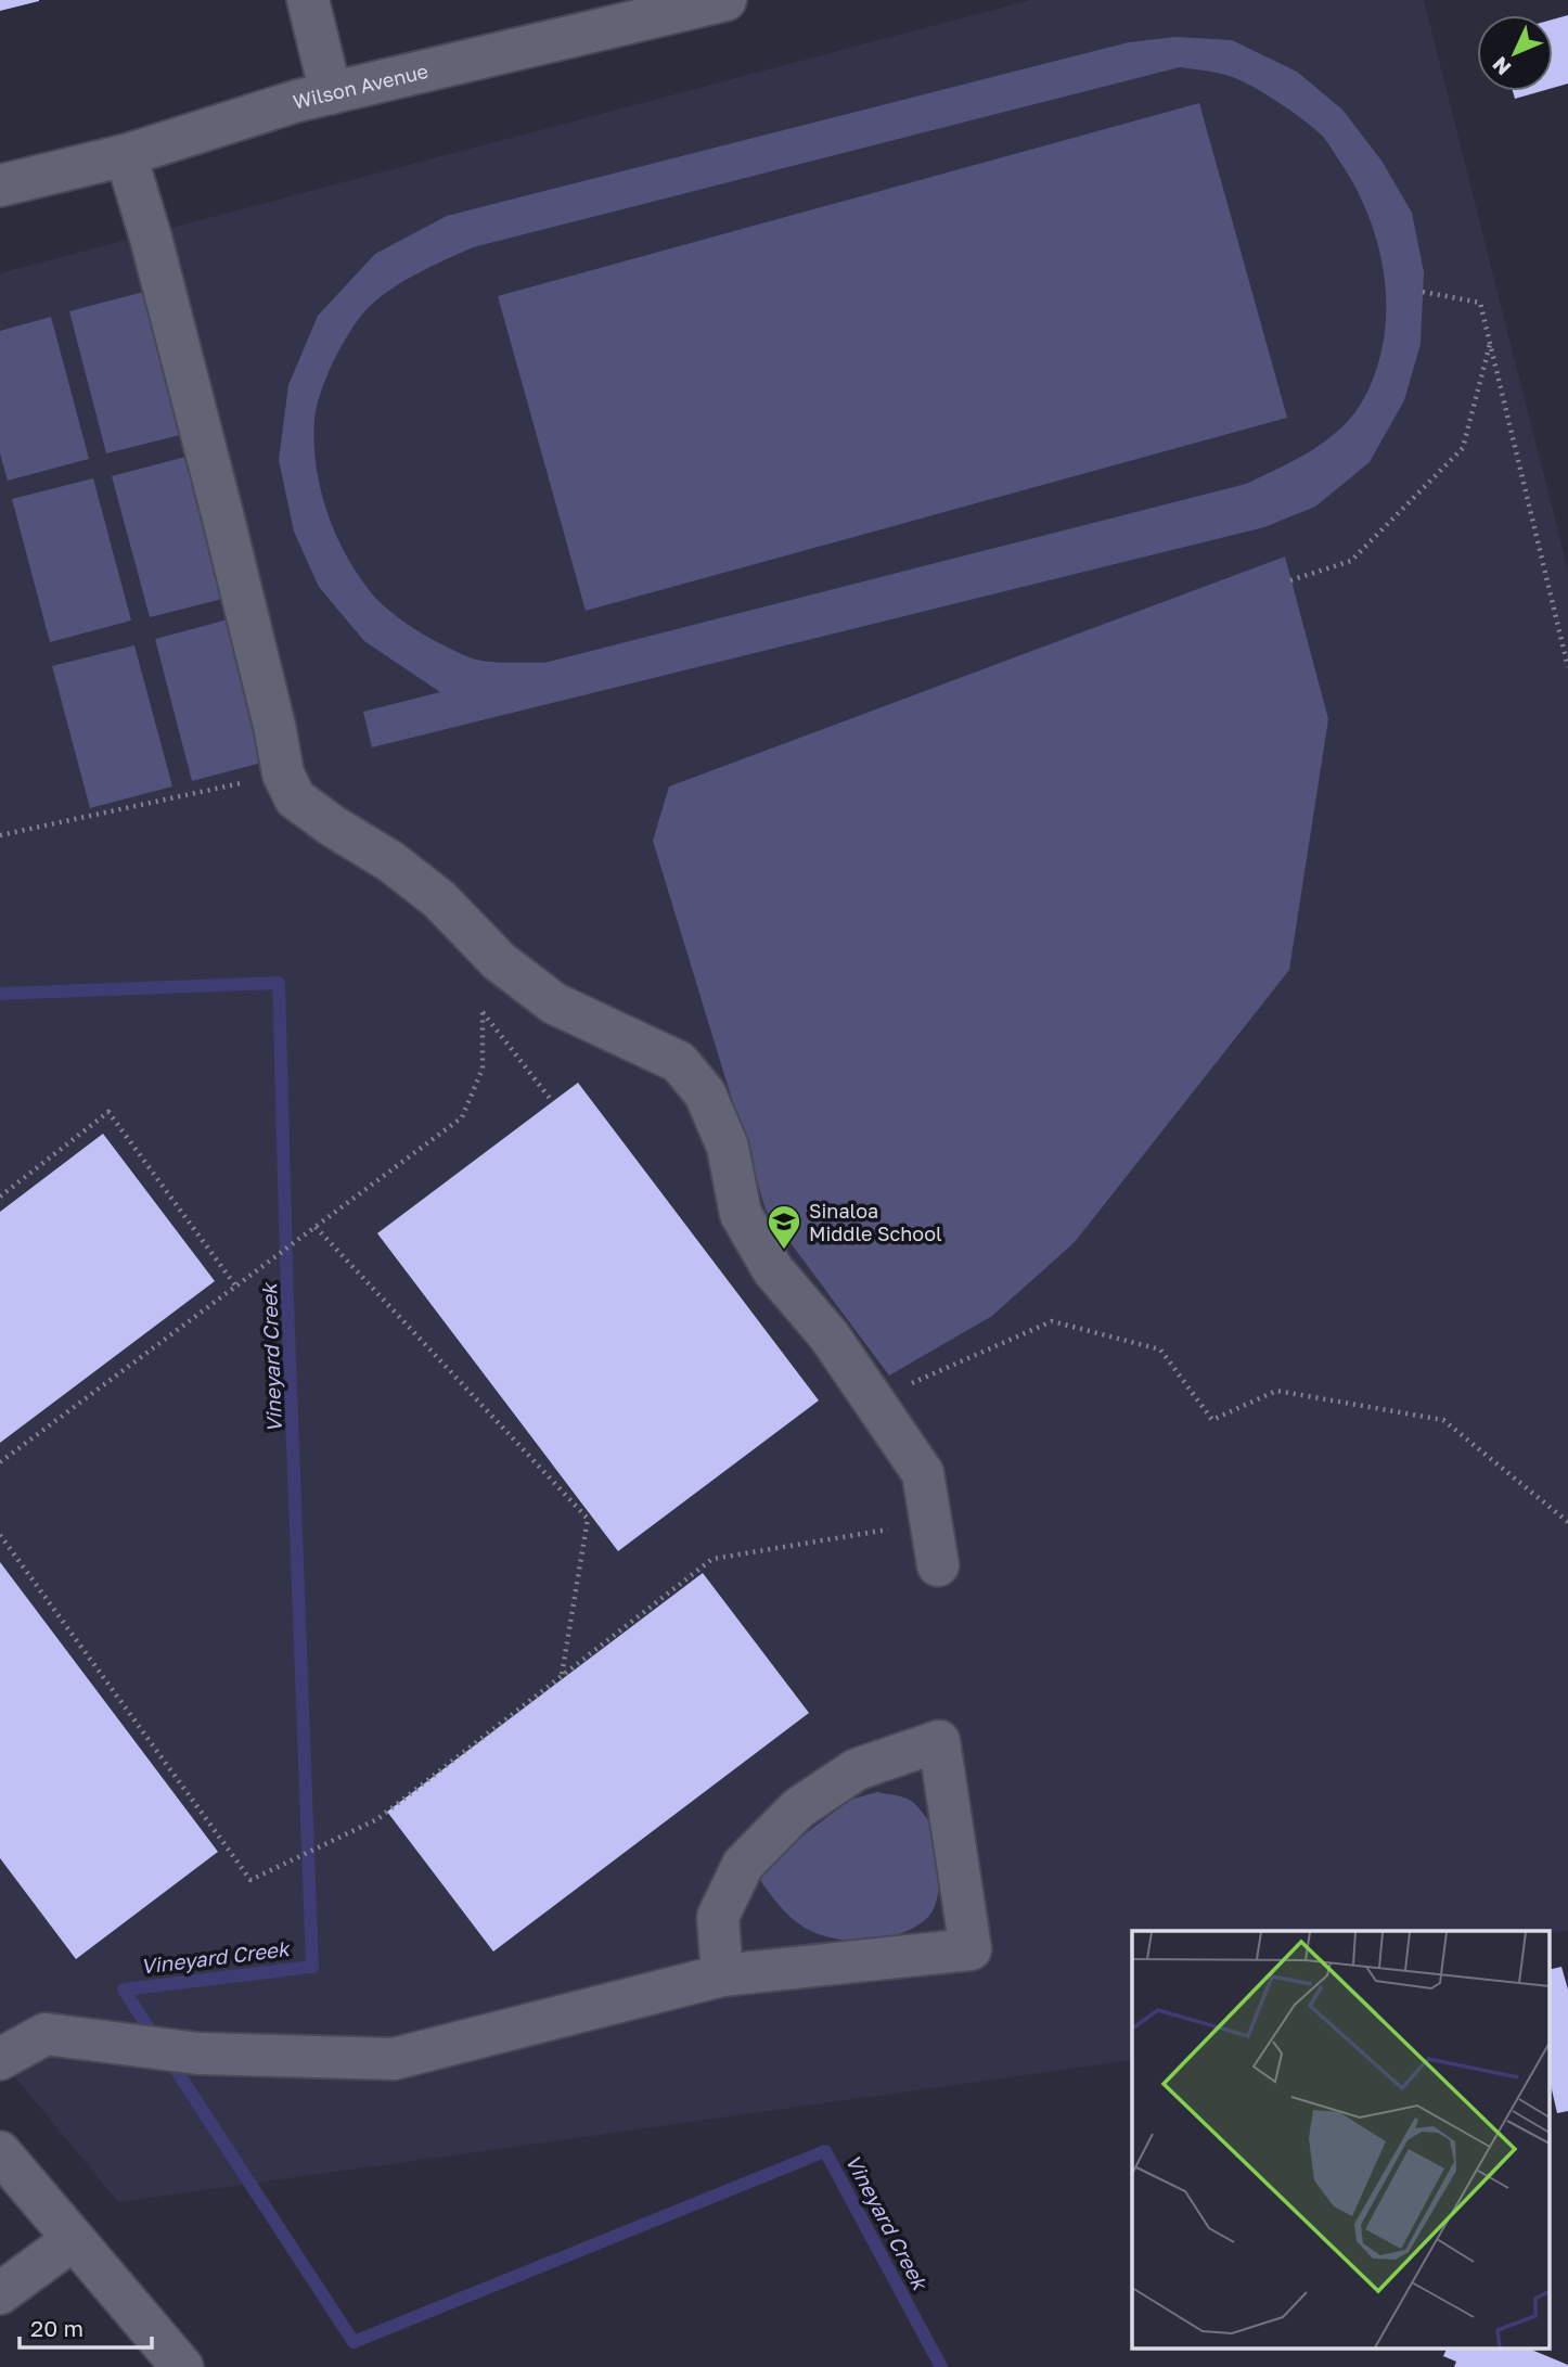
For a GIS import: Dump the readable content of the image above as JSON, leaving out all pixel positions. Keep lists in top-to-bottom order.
{
  "streets": {
    "street": ["Wilson Avenue"]
  },
  "water": ["Vineyard Creek"],
  "places": {
    "school or university": ["Sinaloa Middle School"]
  },
  "scale_bar": "20 m",
  "north": "bottom left"
}
